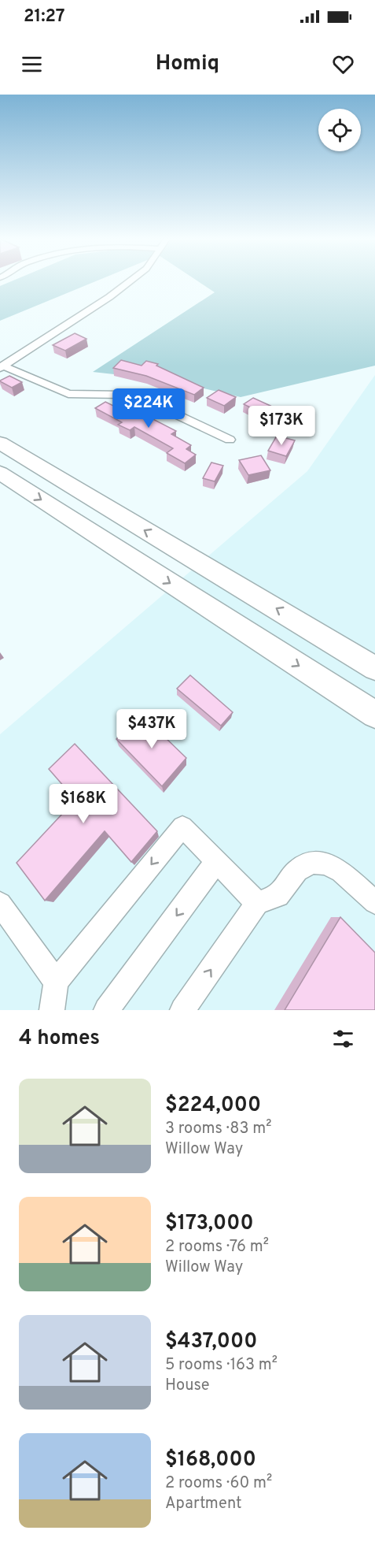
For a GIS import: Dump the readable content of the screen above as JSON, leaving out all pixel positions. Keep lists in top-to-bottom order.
{
  "page": {
    "status": "21:27",
    "header": "Homiq",
    "price": [
      "$224K",
      "$173K",
      "$437K",
      "$168K"
    ],
    "heading": "4 homes",
    "list": [
      {
        "name": "$224,000",
        "note": "3 rooms · 83 m² · Willow Way"
      },
      {
        "name": "$173,000",
        "note": "2 rooms · 76 m² · Willow Way"
      },
      {
        "name": "$437,000",
        "note": "5 rooms · 163 m² · House"
      },
      {
        "name": "$168,000",
        "note": "2 rooms · 60 m² · Apartment"
      }
    ]
  }
}
